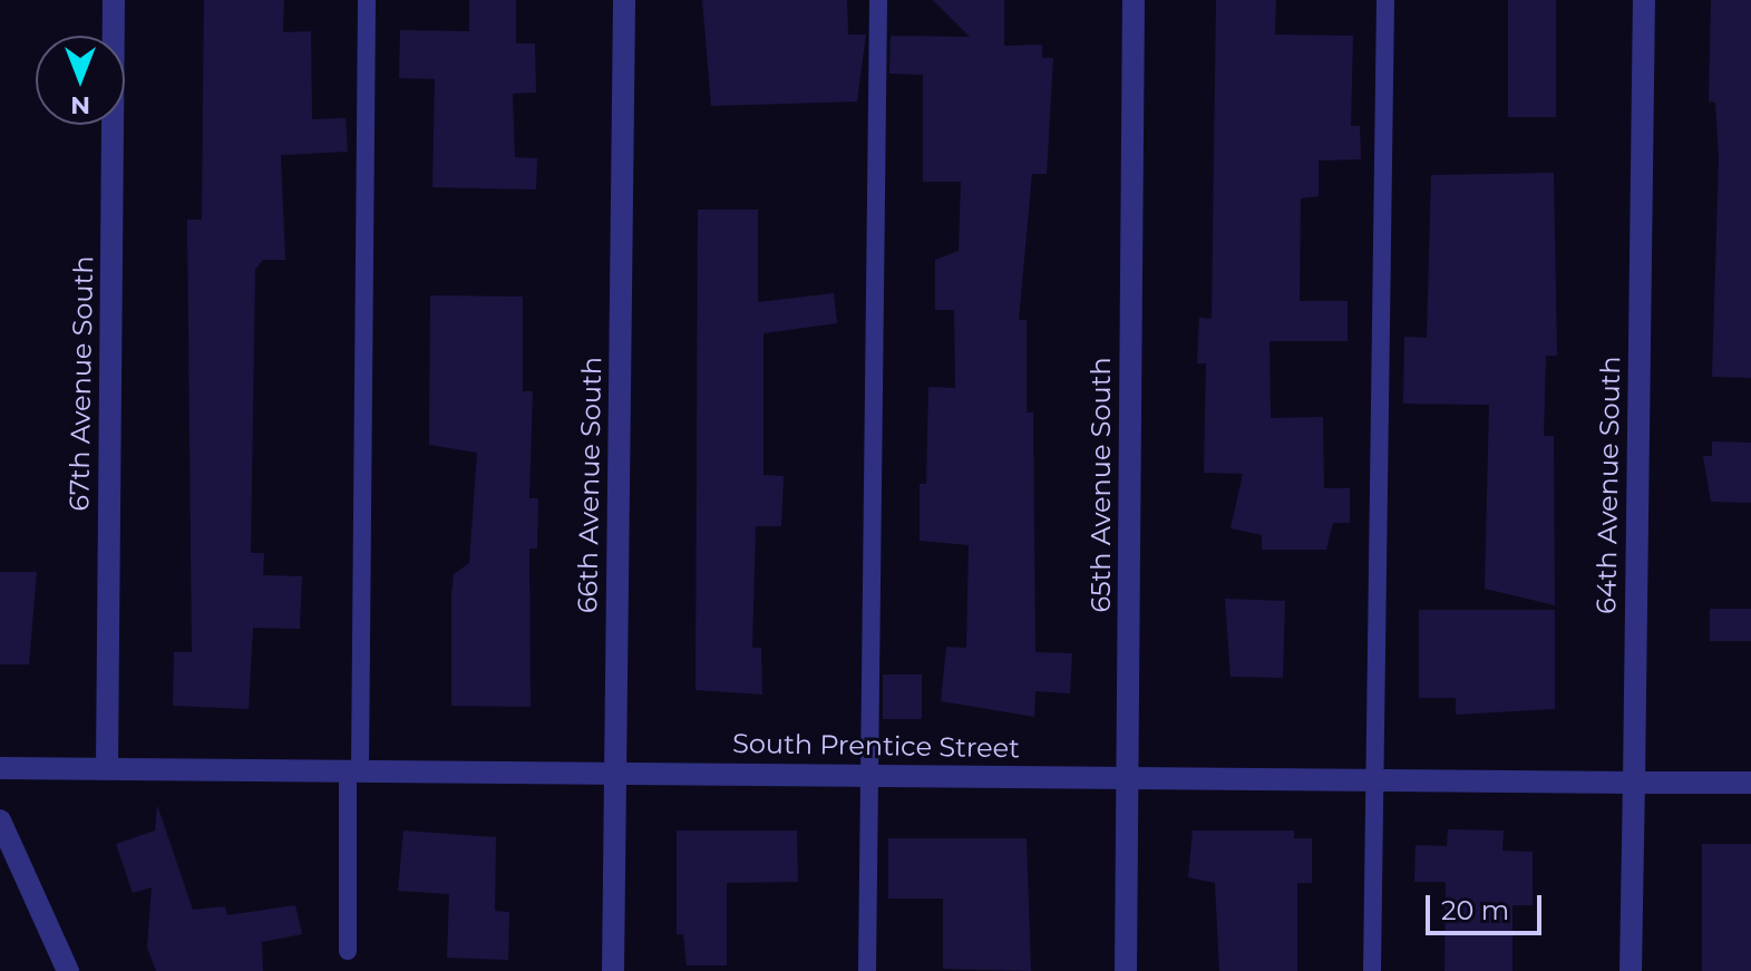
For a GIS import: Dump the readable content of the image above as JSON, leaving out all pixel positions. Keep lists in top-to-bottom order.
{
  "streets": {
    "street": [
      "67th Avenue South",
      "66th Avenue South",
      "65th Avenue South",
      "64th Avenue South",
      "South Prentice Street"
    ]
  },
  "crossings": [
    ["67th Avenue South", "South Prentice Street"],
    ["66th Avenue South", "South Prentice Street"],
    ["65th Avenue South", "South Prentice Street"],
    ["64th Avenue South", "South Prentice Street"]
  ],
  "scale_bar": "20 m",
  "north": "bottom"
}
